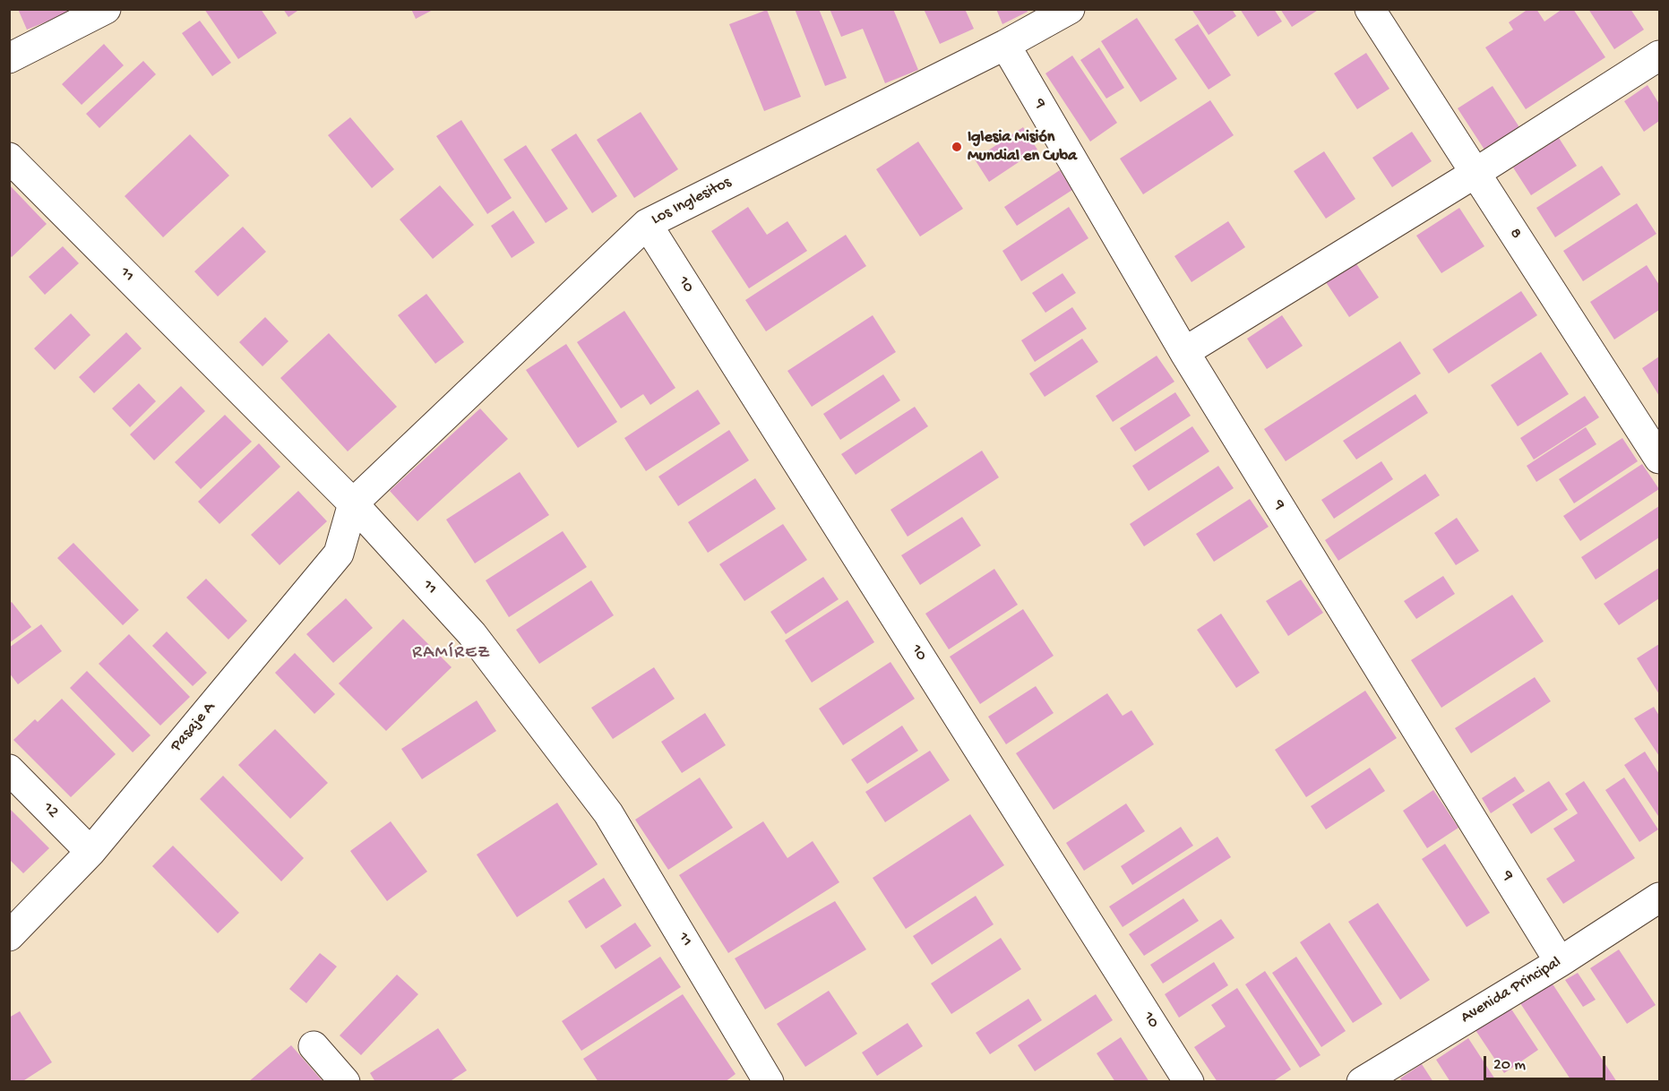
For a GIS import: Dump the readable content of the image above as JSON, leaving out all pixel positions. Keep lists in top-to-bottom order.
{
  "streets": {
    "street": [
      "9",
      "Los Inglesitos",
      "8",
      "11",
      "10",
      "Pasaje A",
      "12",
      "Avenida Principal"
    ]
  },
  "crossings": [
    ["9", "Los Inglesitos"],
    ["9", "Avenida Principal"],
    ["Los Inglesitos", "11"],
    ["Los Inglesitos", "10"],
    ["Los Inglesitos", "Pasaje A"],
    ["11", "Pasaje A"],
    ["Pasaje A", "12"]
  ],
  "districts": ["RAMÍREZ"],
  "places": ["Iglesia Misión Mundial en Cuba"],
  "scale_bar": "20 m"
}
